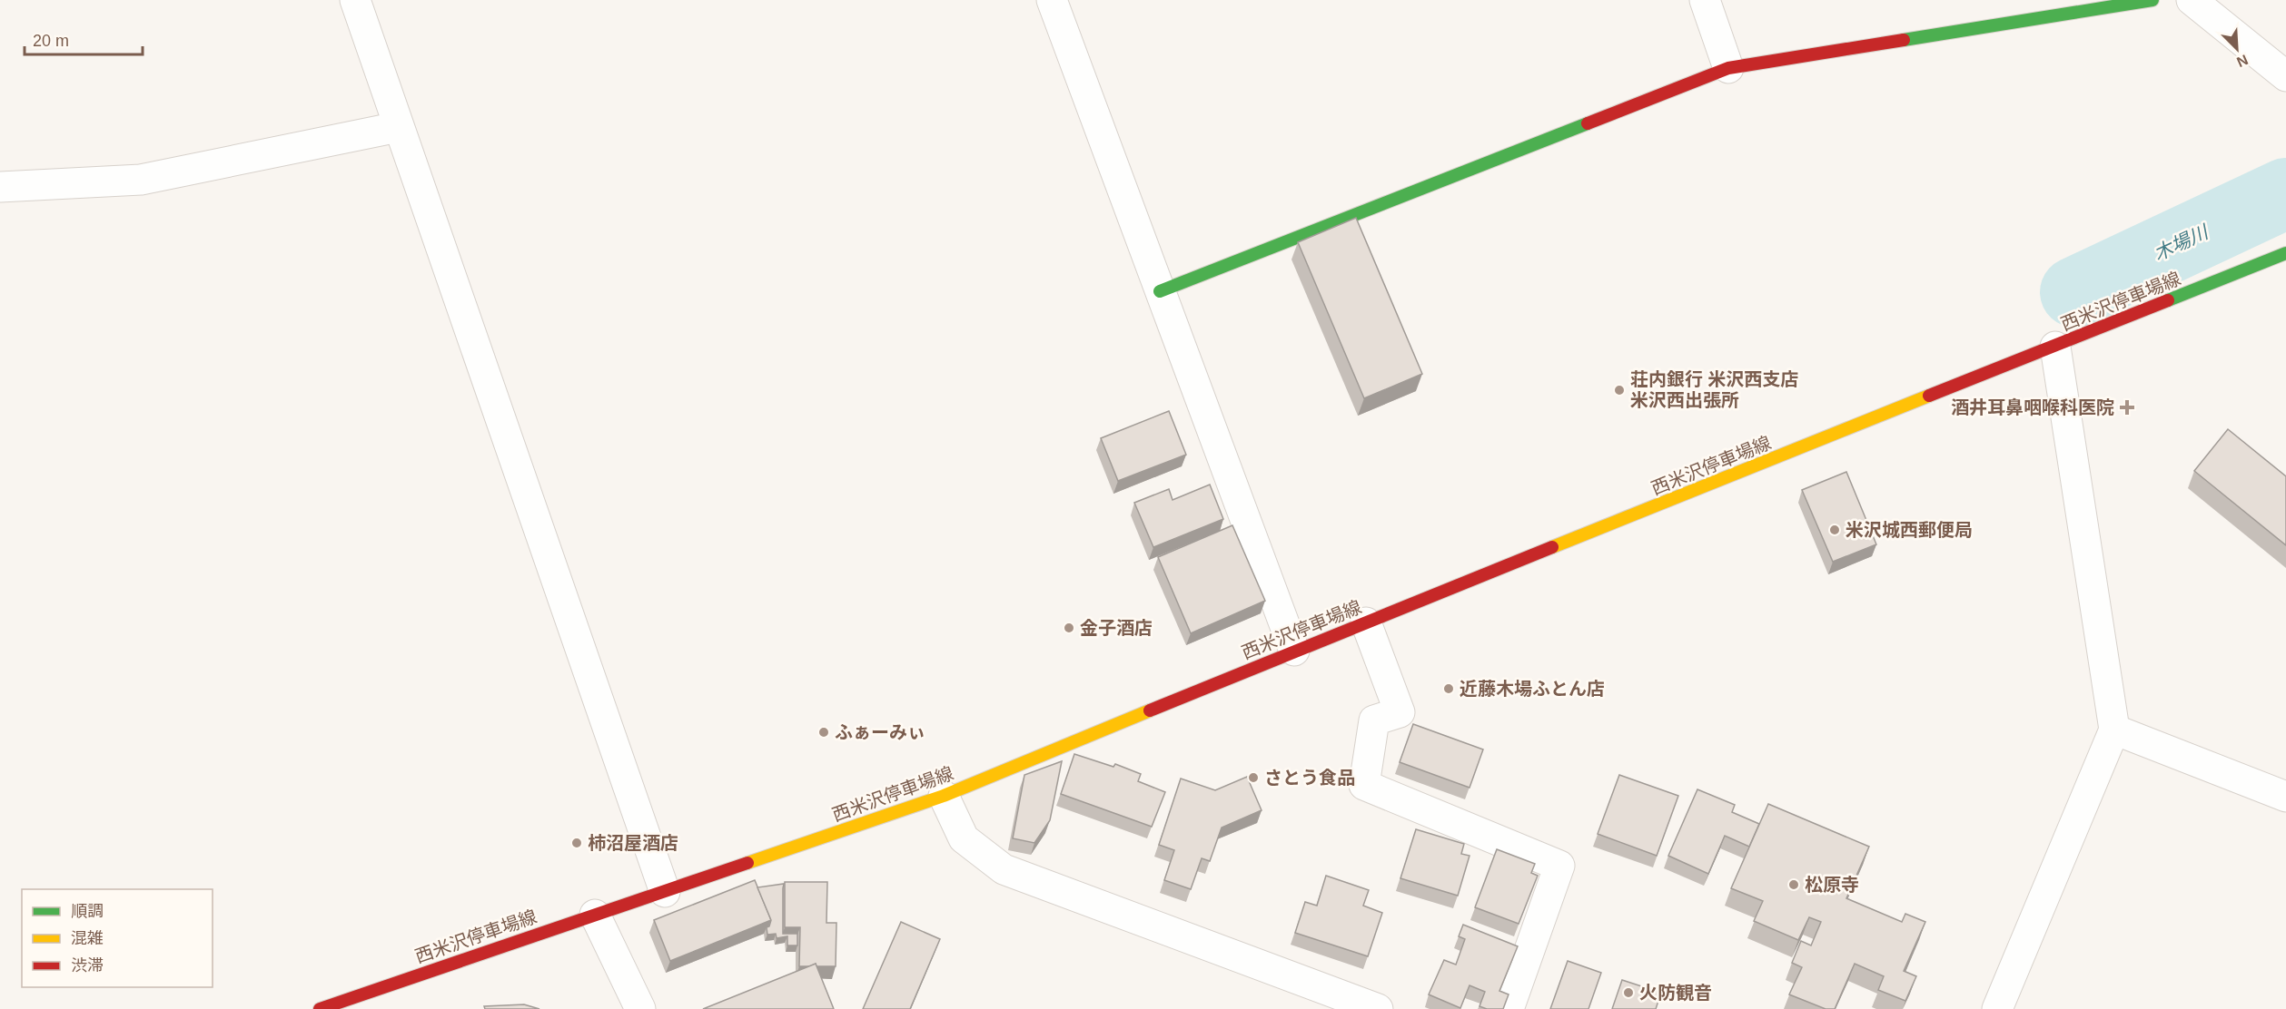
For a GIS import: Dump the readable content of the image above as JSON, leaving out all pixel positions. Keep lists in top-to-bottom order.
{
  "streets": {
    "main road": ["西米沢停車場線"]
  },
  "water": ["木場川"],
  "places": {
    "other": [
      "荘内銀行 米沢西支店 米沢西出張所",
      "米沢城西郵便局",
      "金子酒店",
      "近藤木場ふとん店",
      "ふぁーみぃ",
      "さとう食品",
      "柿沼屋酒店",
      "松原寺",
      "火防観音"
    ],
    "health": ["酒井耳鼻咽喉科医院"]
  },
  "legend": ["順調", "混雑", "渋滞"],
  "scale_bar": "20 m",
  "north": "bottom right"
}
